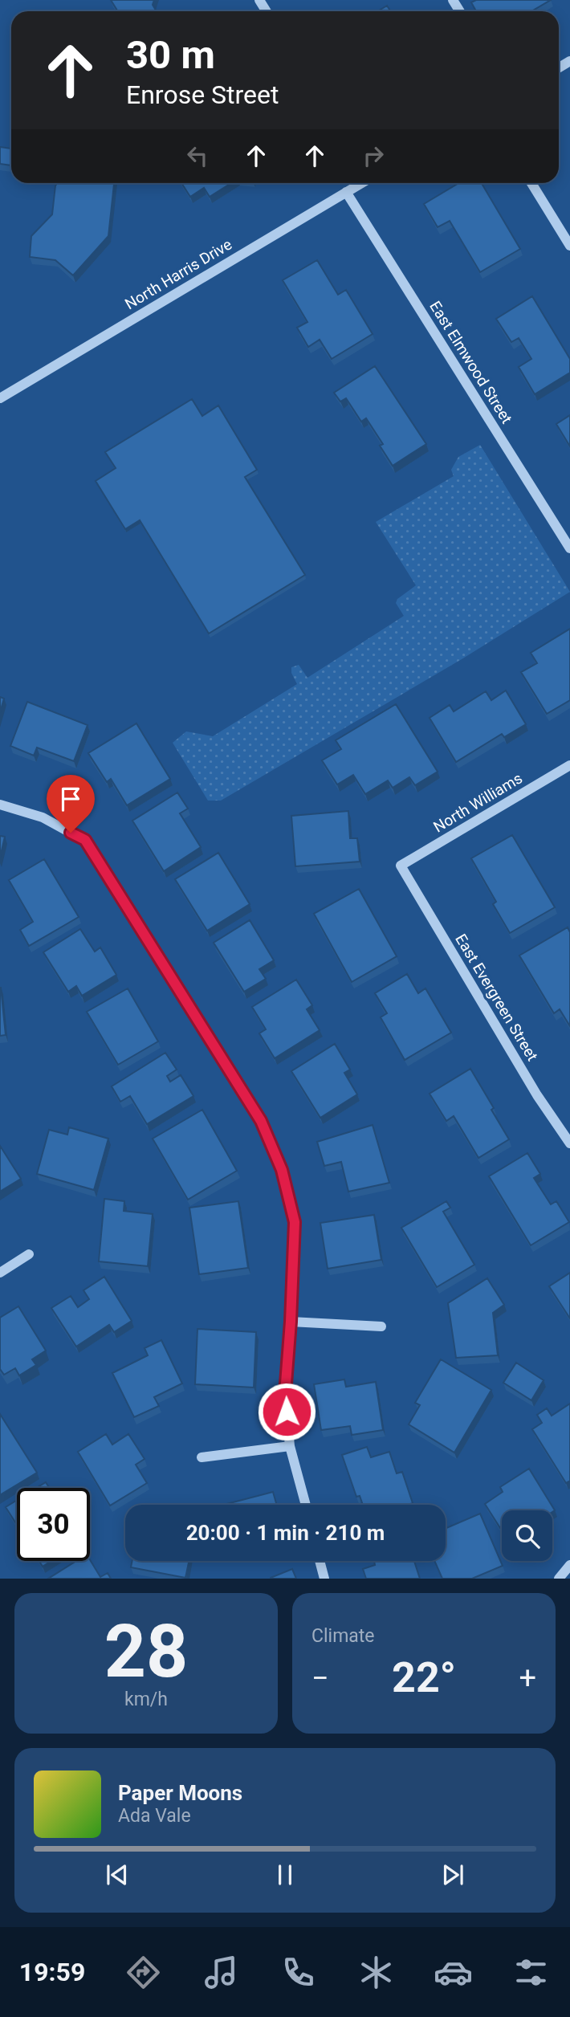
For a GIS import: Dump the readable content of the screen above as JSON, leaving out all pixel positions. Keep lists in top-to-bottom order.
{
  "streets": {
    "street": [
      "North Harris Drive",
      "East Elmwood Street",
      "North Williams",
      "East Evergreen Street"
    ]
  },
  "crossings": [
    ["North Harris Drive", "East Elmwood Street"],
    ["North Williams", "East Evergreen Street"]
  ],
  "page": {
    "turn": ["30 m", "Enrose Street"],
    "limit": "30",
    "trip": "20:00 · 1 min · 210 m",
    "tile": [
      ["28", "km/h"],
      "Climate"
    ],
    "heat": ["−", "22°", "+"],
    "song": ["Paper Moons", "Ada Vale"],
    "tabs": "19:59"
  }
}
